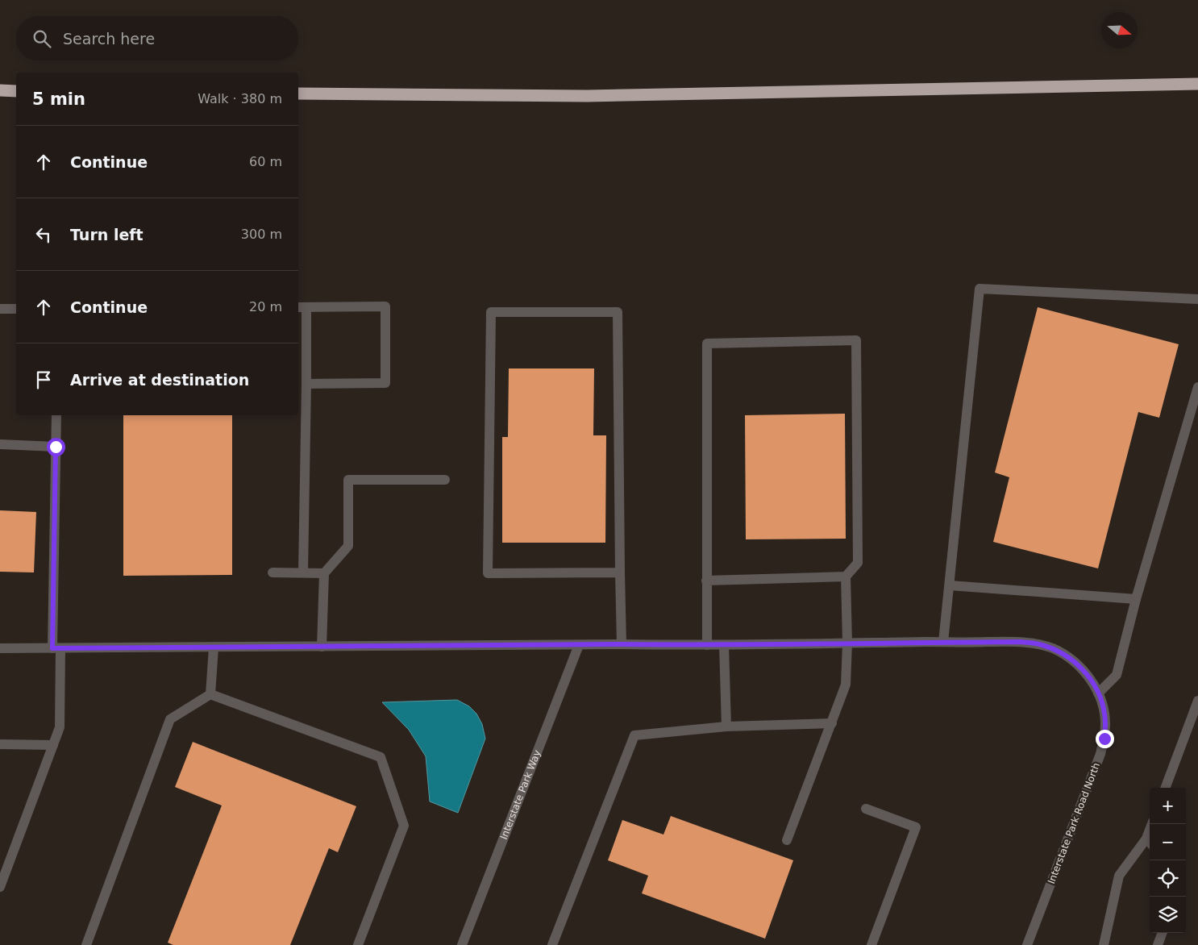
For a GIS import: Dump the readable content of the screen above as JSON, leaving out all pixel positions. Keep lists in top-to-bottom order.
{
  "streets": {
    "street": ["Interstate Park Way", "Interstate Park Road North"]
  },
  "crossings": [
    ["Interstate Park Way", "Interstate Park Road North"]
  ],
  "north": "right",
  "page": {
    "search": "Search here",
    "heading": ["5 min", "Walk · 380 m"],
    "list": [
      ["Continue", "60 m"],
      ["Turn left", "300 m"],
      ["Continue", "20 m"],
      "Arrive at destination"
    ],
    "map_buttons": ["+", "−"]
  }
}
